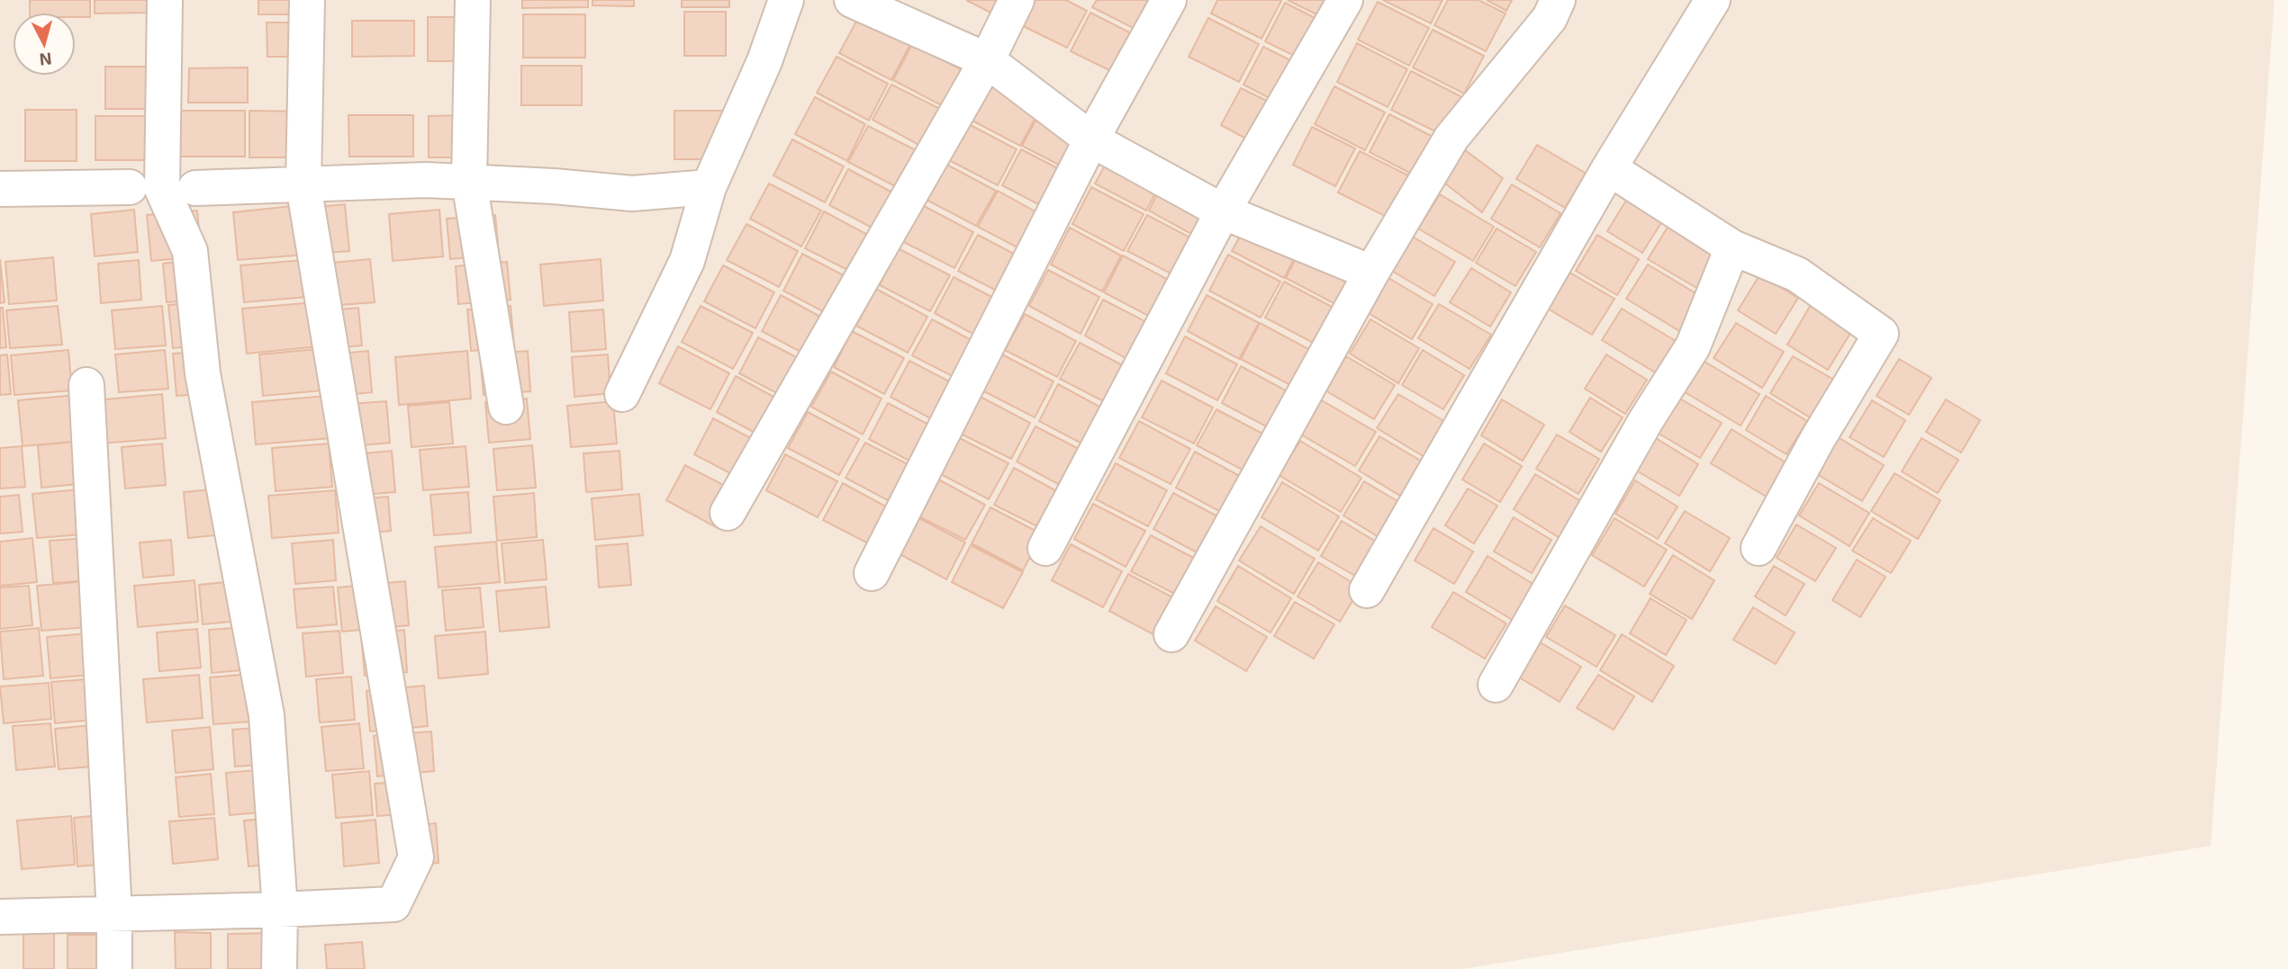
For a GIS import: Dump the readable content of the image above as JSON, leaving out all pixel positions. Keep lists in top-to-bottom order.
{
  "north": "bottom"
}
